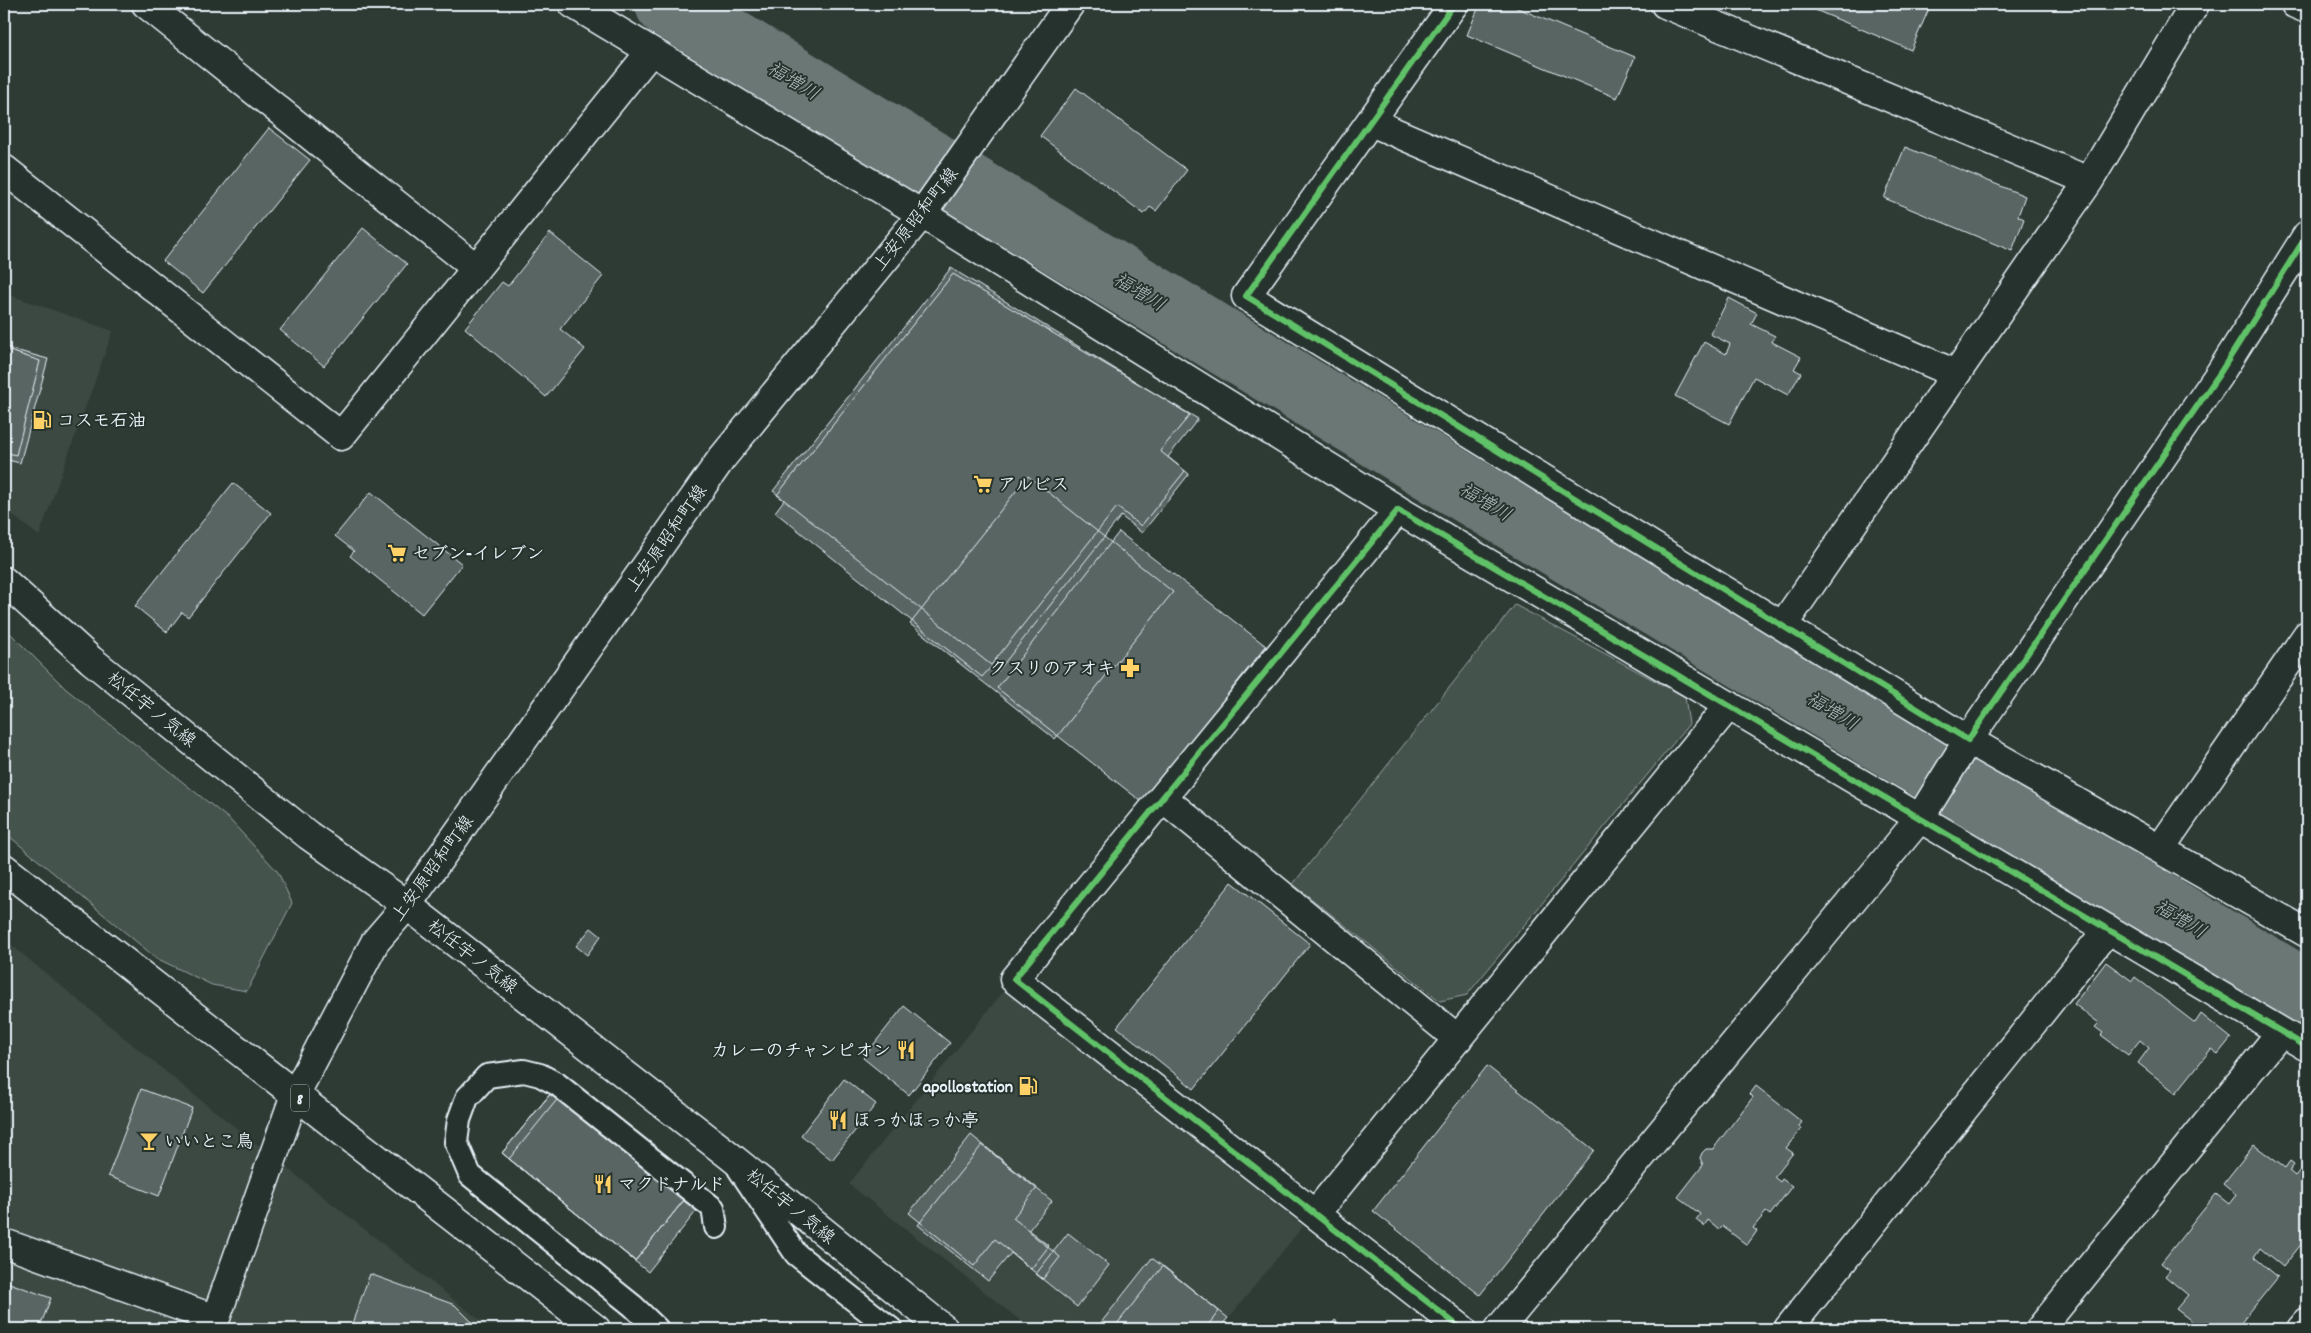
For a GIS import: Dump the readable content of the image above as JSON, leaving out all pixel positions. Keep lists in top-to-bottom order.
{
  "streets": {
    "street": ["上安原昭和町線", "松任宇ノ気線", "8"]
  },
  "crossings": [
    ["上安原昭和町線", "松任宇ノ気線"],
    ["上安原昭和町線", "8"]
  ],
  "water": ["福増川"],
  "places": {
    "fuel station": ["コスモ石油", "apollostation"],
    "supermarket": ["アルビス", "セブン-イレブン"],
    "pharmacy": ["クスリのアオキ"],
    "restaurant": ["カレーのチャンピオン", "ほっかほっか亭", "マクドナルド"],
    "bar": ["いいとこ鳥"]
  }
}
